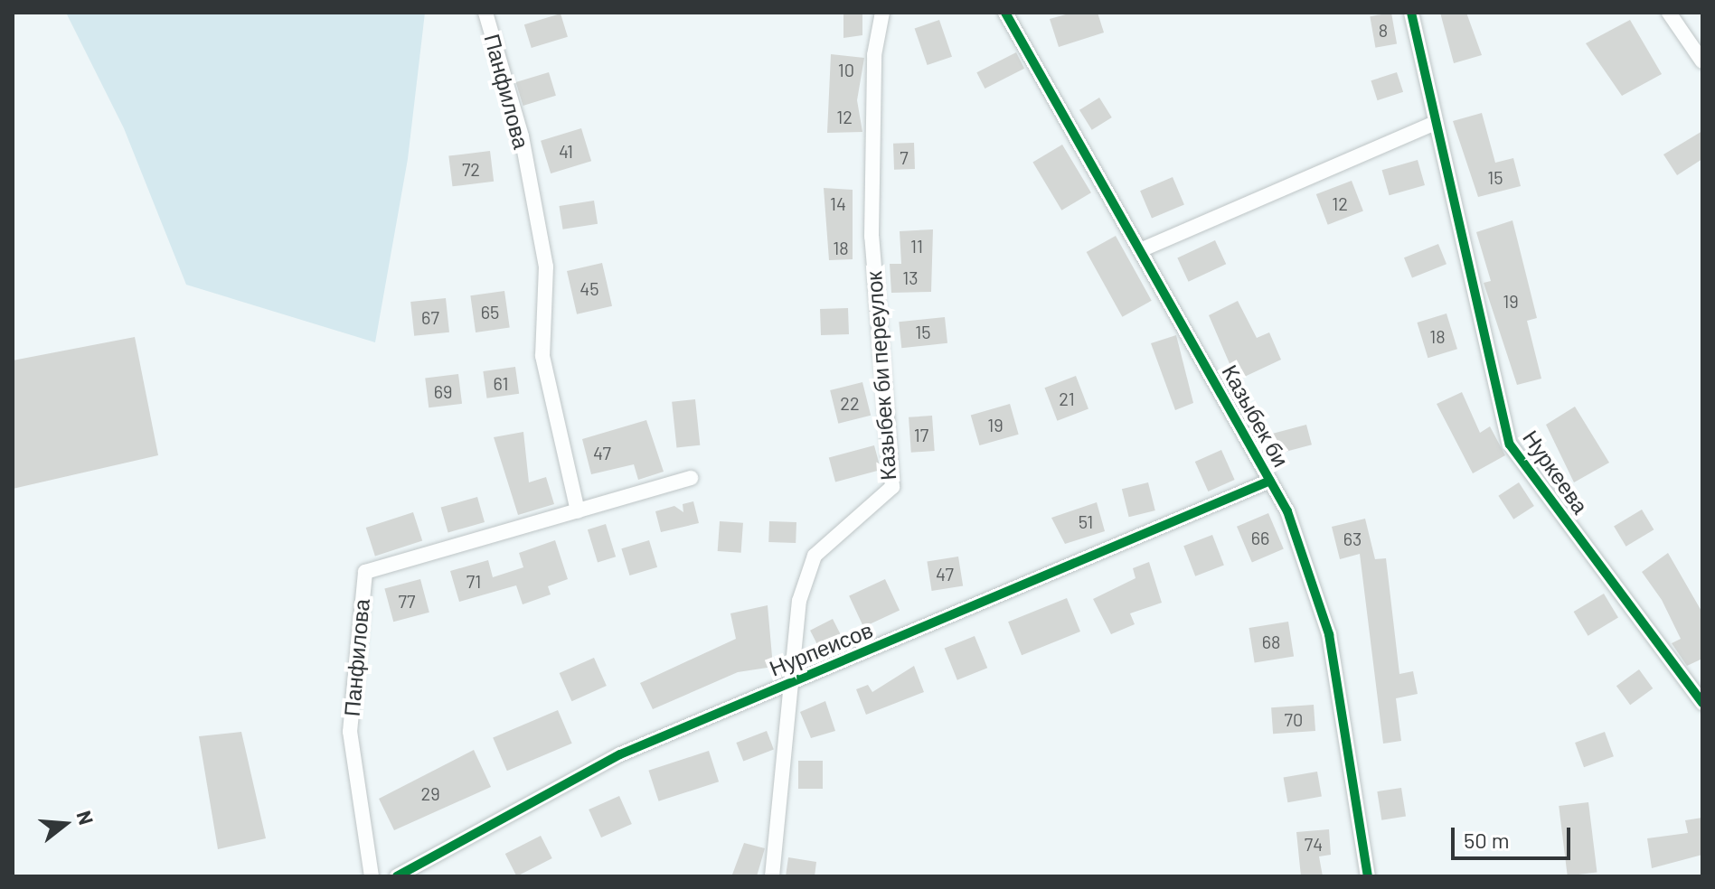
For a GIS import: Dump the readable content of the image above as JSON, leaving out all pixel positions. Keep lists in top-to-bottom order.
{
  "streets": {
    "street": [
      "Панфилова",
      "Казыбек би переулок",
      "Казыбек би",
      "Нуркеева",
      "Нурпеисов"
    ]
  },
  "crossings": [
    ["Казыбек би переулок", "Нурпеисов"],
    ["Казыбек би", "Нурпеисов"]
  ],
  "house_numbers": [
    "8",
    "10",
    "12",
    "41",
    "7",
    "72",
    "15",
    "14",
    "12",
    "11",
    "18",
    "13",
    "45",
    "19",
    "65",
    "67",
    "15",
    "18",
    "61",
    "69",
    "21",
    "22",
    "19",
    "17",
    "47",
    "51",
    "66",
    "63",
    "47",
    "71",
    "77",
    "68",
    "70",
    "29",
    "74"
  ],
  "scale_bar": "50 m",
  "north": "right"
}
